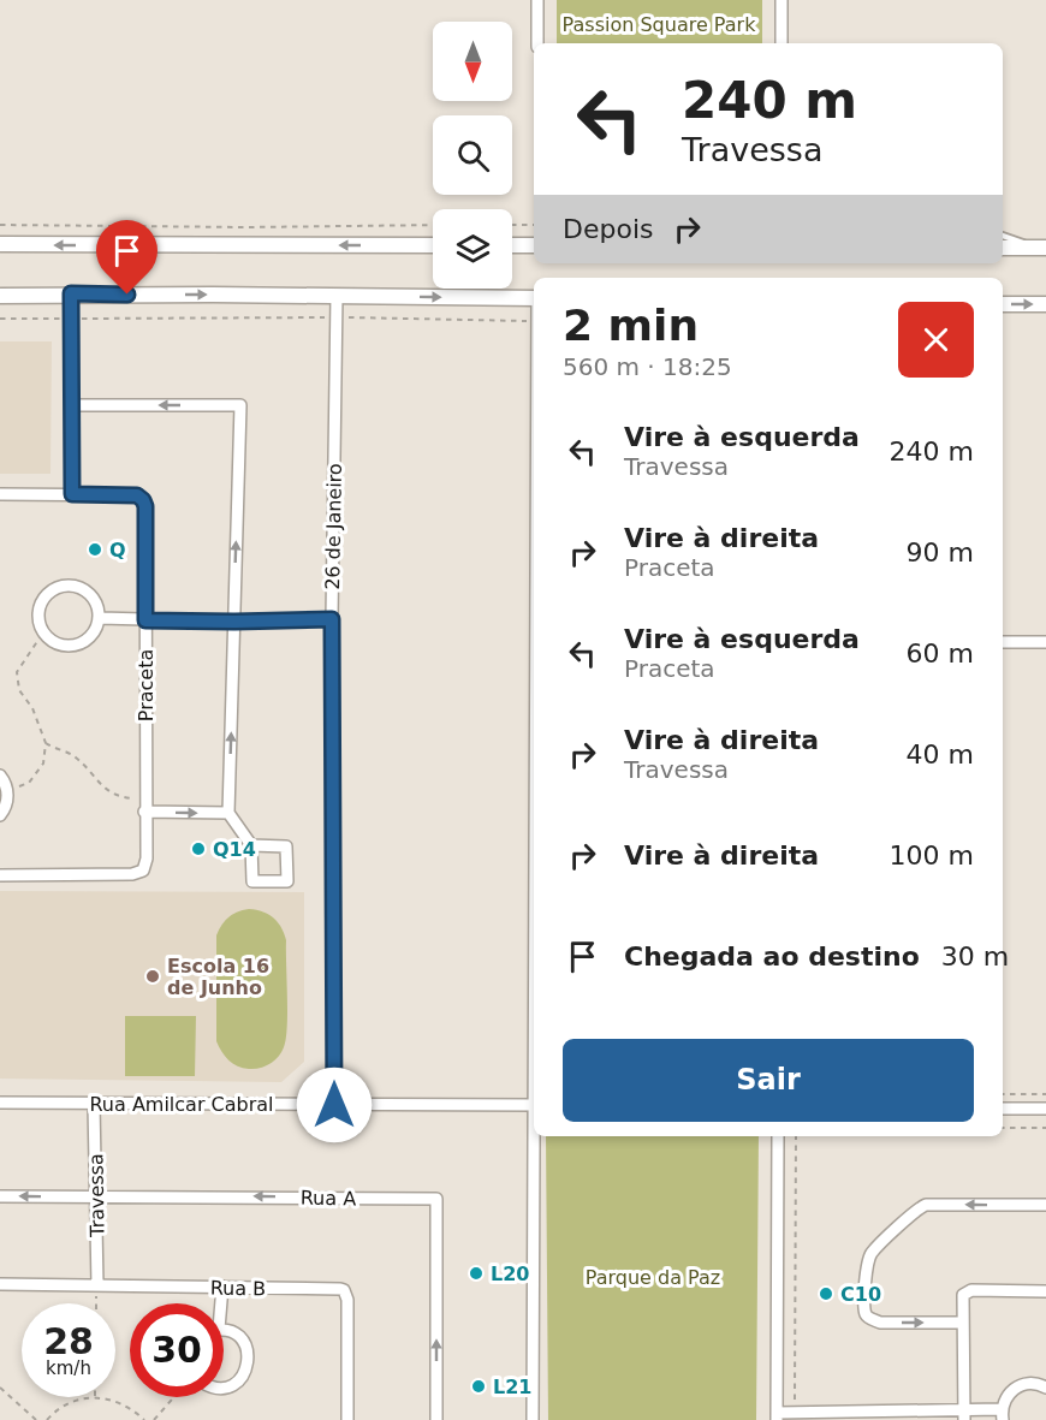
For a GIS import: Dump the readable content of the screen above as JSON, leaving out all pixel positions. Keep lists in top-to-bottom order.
{
  "streets": {
    "street": [
      "26 de Janeiro",
      "Praceta",
      "Rua Amilcar Cabral",
      "Travessa",
      "Rua A",
      "Rua B"
    ]
  },
  "crossings": [
    ["26 de Janeiro", "Rua Amilcar Cabral"],
    ["Rua Amilcar Cabral", "Travessa"],
    ["Travessa", "Rua A"],
    ["Travessa", "Rua B"]
  ],
  "parks": ["Passion Square Park", "Parque da Paz"],
  "places": [
    "Q",
    "Q14",
    "Escola 16 de Junho",
    "L20",
    "C10",
    "L21"
  ],
  "north": "bottom",
  "page": {
    "turn": ["240 m", "Travessa"],
    "then": "Depois",
    "heading": ["2 min", "560 m · 18:25"],
    "list": [
      {
        "name": "Vire à esquerda",
        "note": "Travessa",
        "value": "240 m"
      },
      {
        "name": "Vire à direita",
        "note": "Praceta",
        "value": "90 m"
      },
      {
        "name": "Vire à esquerda",
        "note": "Praceta",
        "value": "60 m"
      },
      {
        "name": "Vire à direita",
        "note": "Travessa",
        "value": "40 m"
      },
      {
        "name": "Vire à direita",
        "value": "100 m"
      },
      {
        "name": "Chegada ao destino",
        "value": "30 m"
      }
    ],
    "buttons": "Sair",
    "speed": "28 km/h",
    "limit": "30"
  }
}
